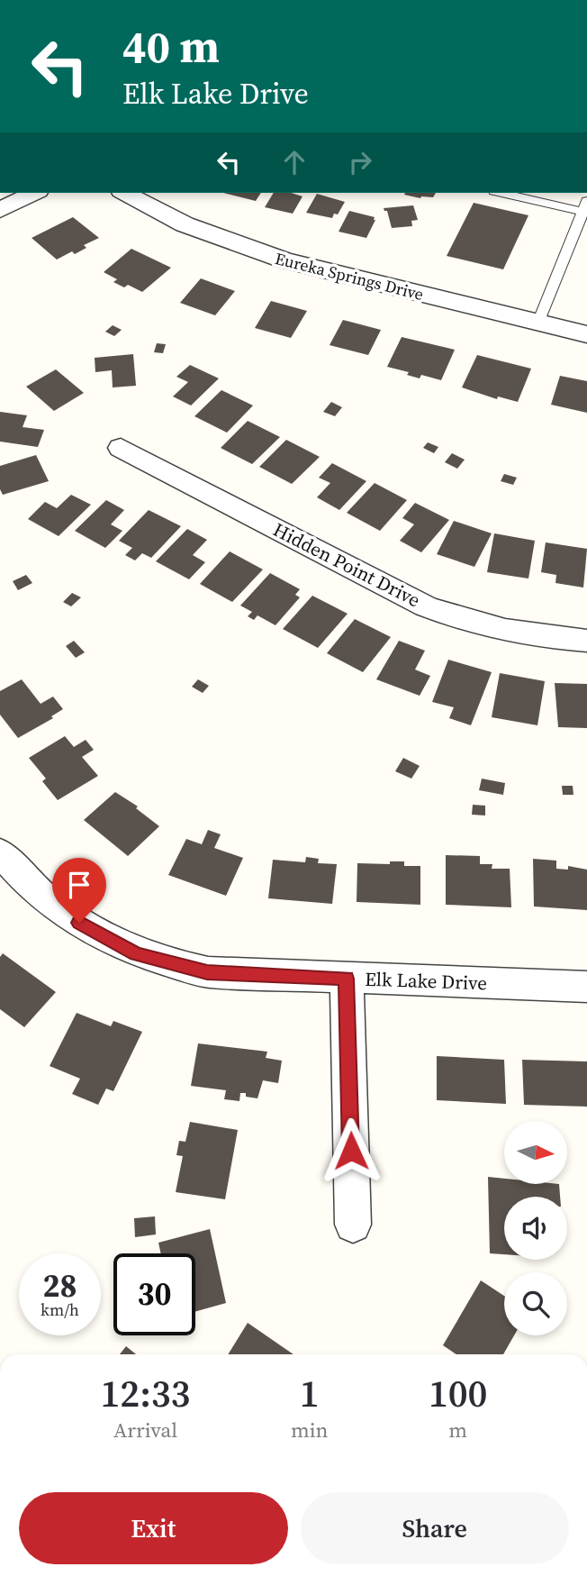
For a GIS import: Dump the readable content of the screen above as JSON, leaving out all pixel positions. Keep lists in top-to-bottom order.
{
  "streets": {
    "street": ["Eureka Springs Drive", "Hidden Point Drive", "Elk Lake Drive"]
  },
  "north": "right",
  "page": {
    "turn": ["40 m", "Elk Lake Drive"],
    "speed": "28 km/h",
    "limit": "30",
    "eta": [
      "12:33",
      "Arrival",
      "1",
      "min",
      "100",
      "m"
    ],
    "buttons": ["Exit", "Share"]
  }
}
